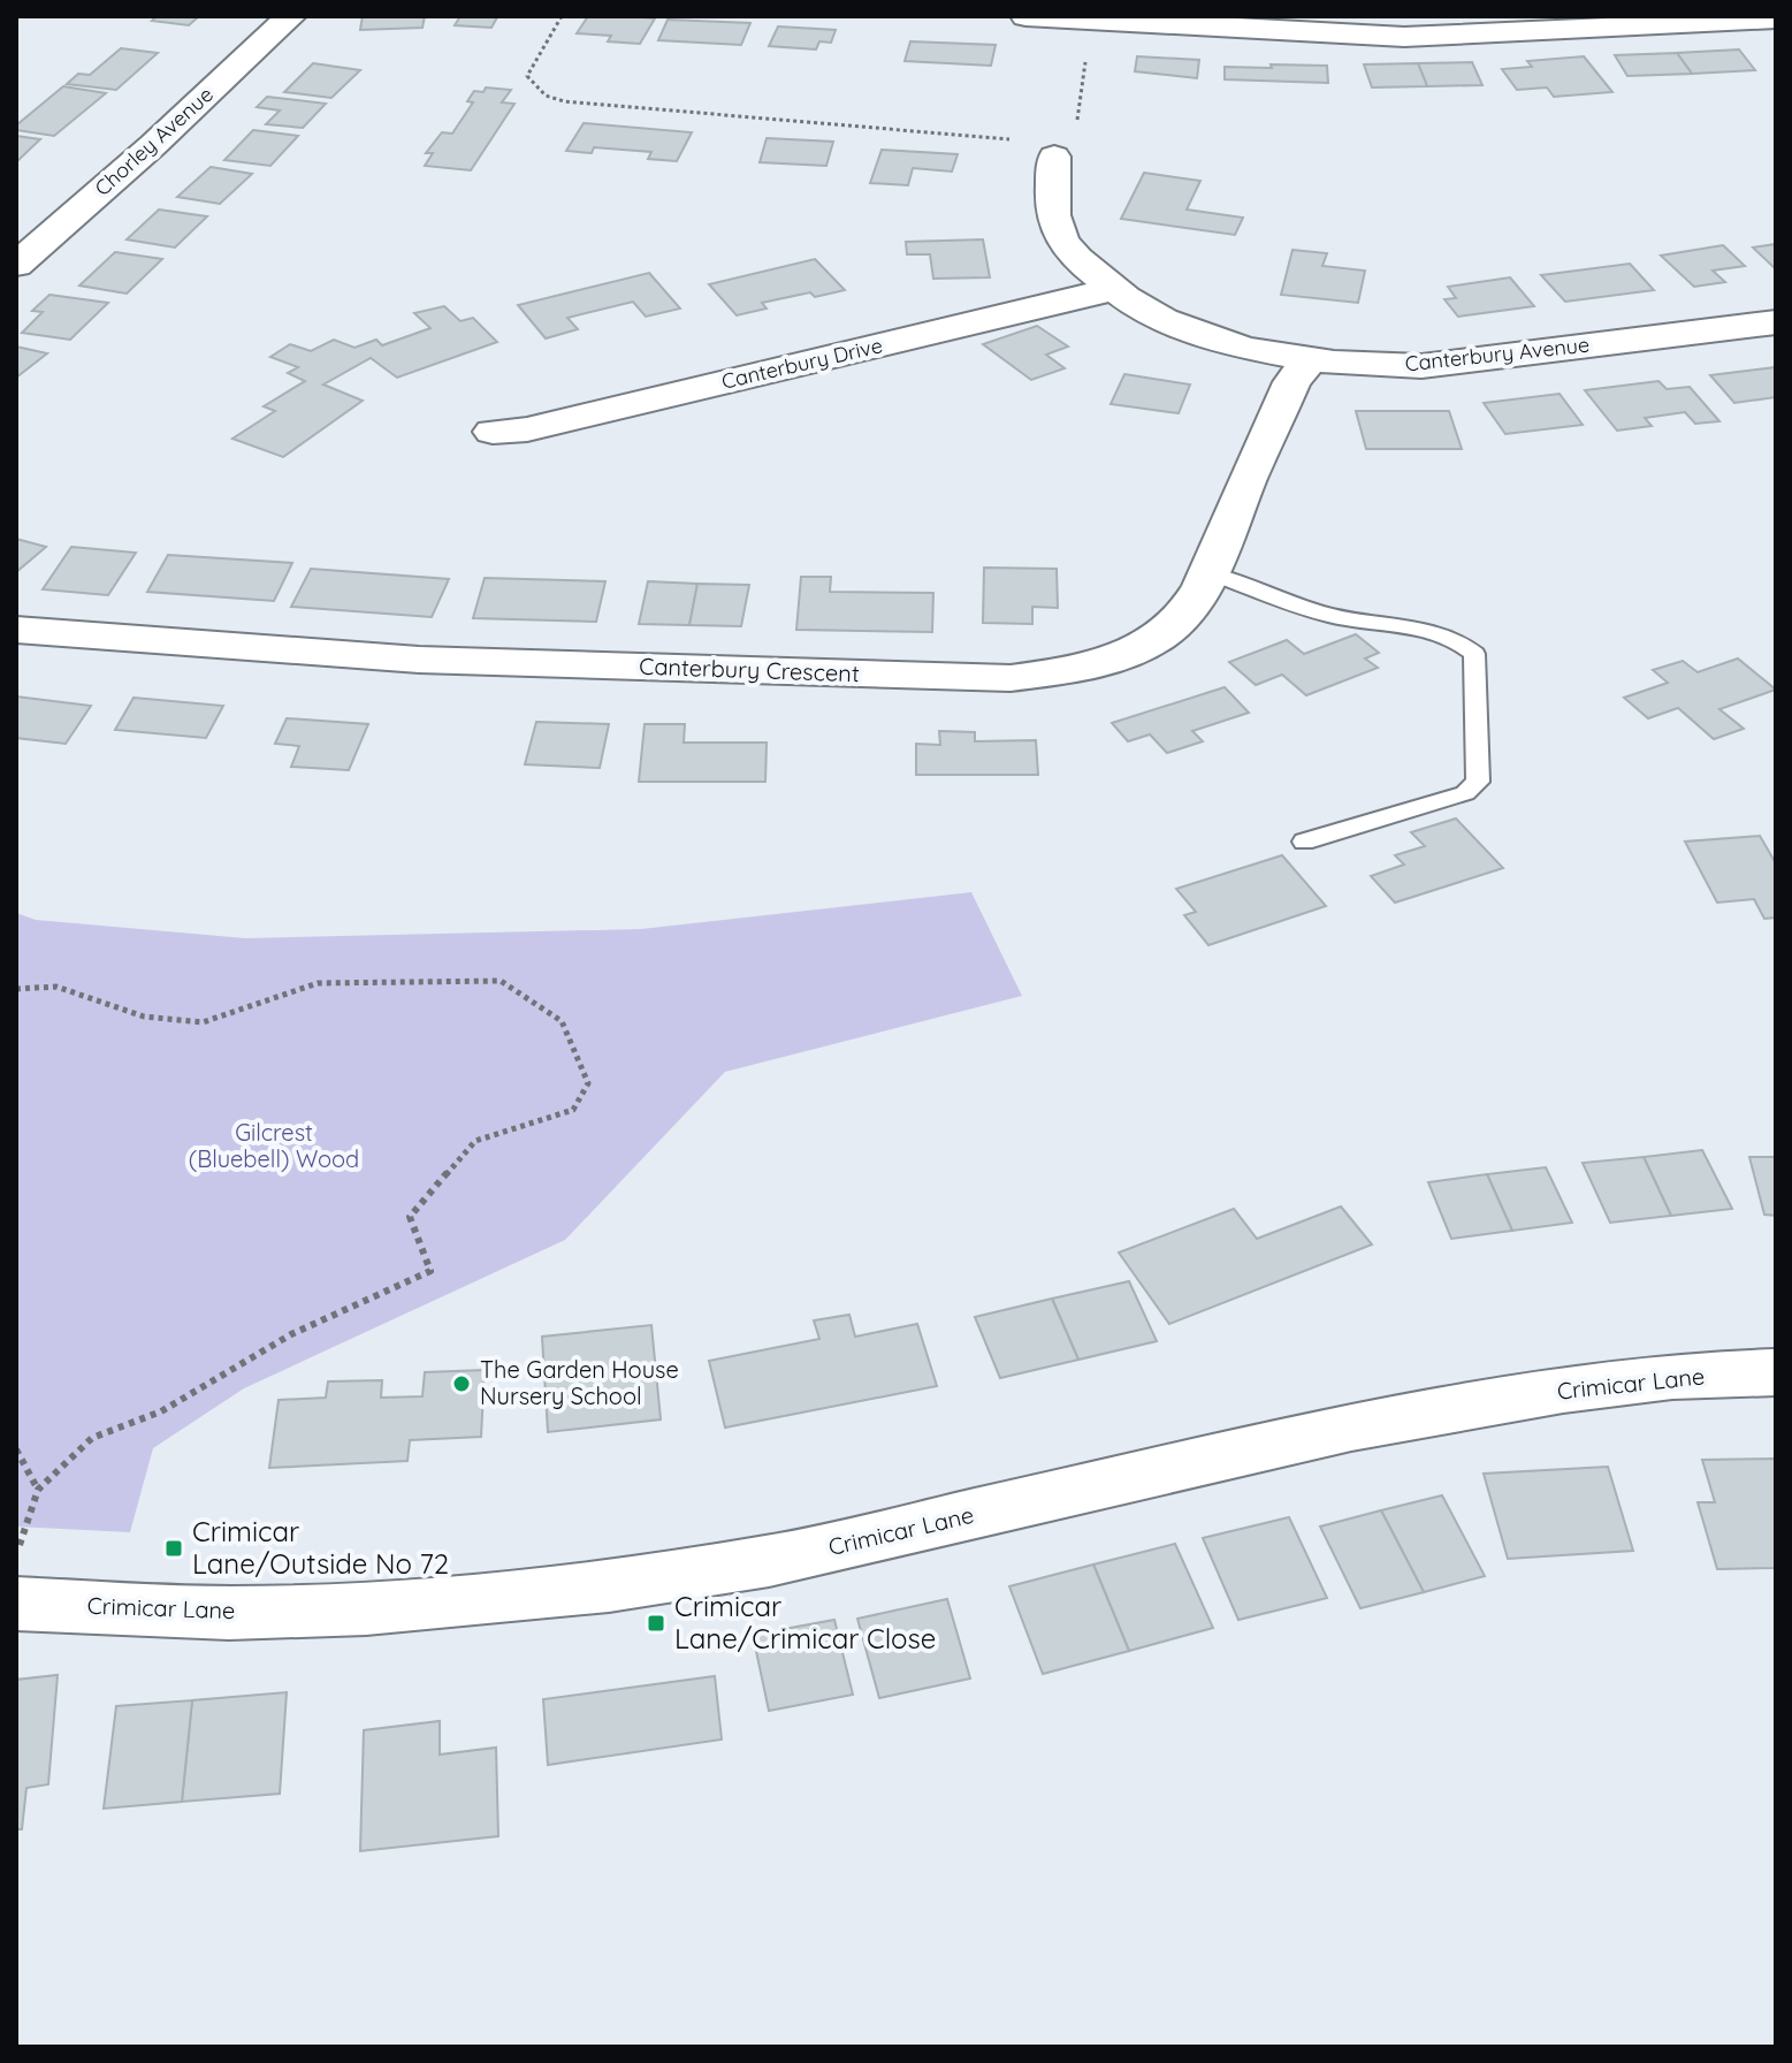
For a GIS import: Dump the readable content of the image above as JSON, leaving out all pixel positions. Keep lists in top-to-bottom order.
{
  "streets": {
    "street": [
      "Chorley Avenue",
      "Canterbury Avenue",
      "Canterbury Drive",
      "Canterbury Crescent",
      "Crimicar Lane"
    ]
  },
  "crossings": [
    ["Canterbury Avenue", "Canterbury Drive"],
    ["Canterbury Avenue", "Canterbury Crescent"]
  ],
  "parks": ["Gilcrest (Bluebell) Wood"],
  "places": {
    "other": ["The Garden House Nursery School"],
    "transit": ["Crimicar Lane/Outside No 72", "Crimicar Lane/Crimicar Close"]
  }
}
